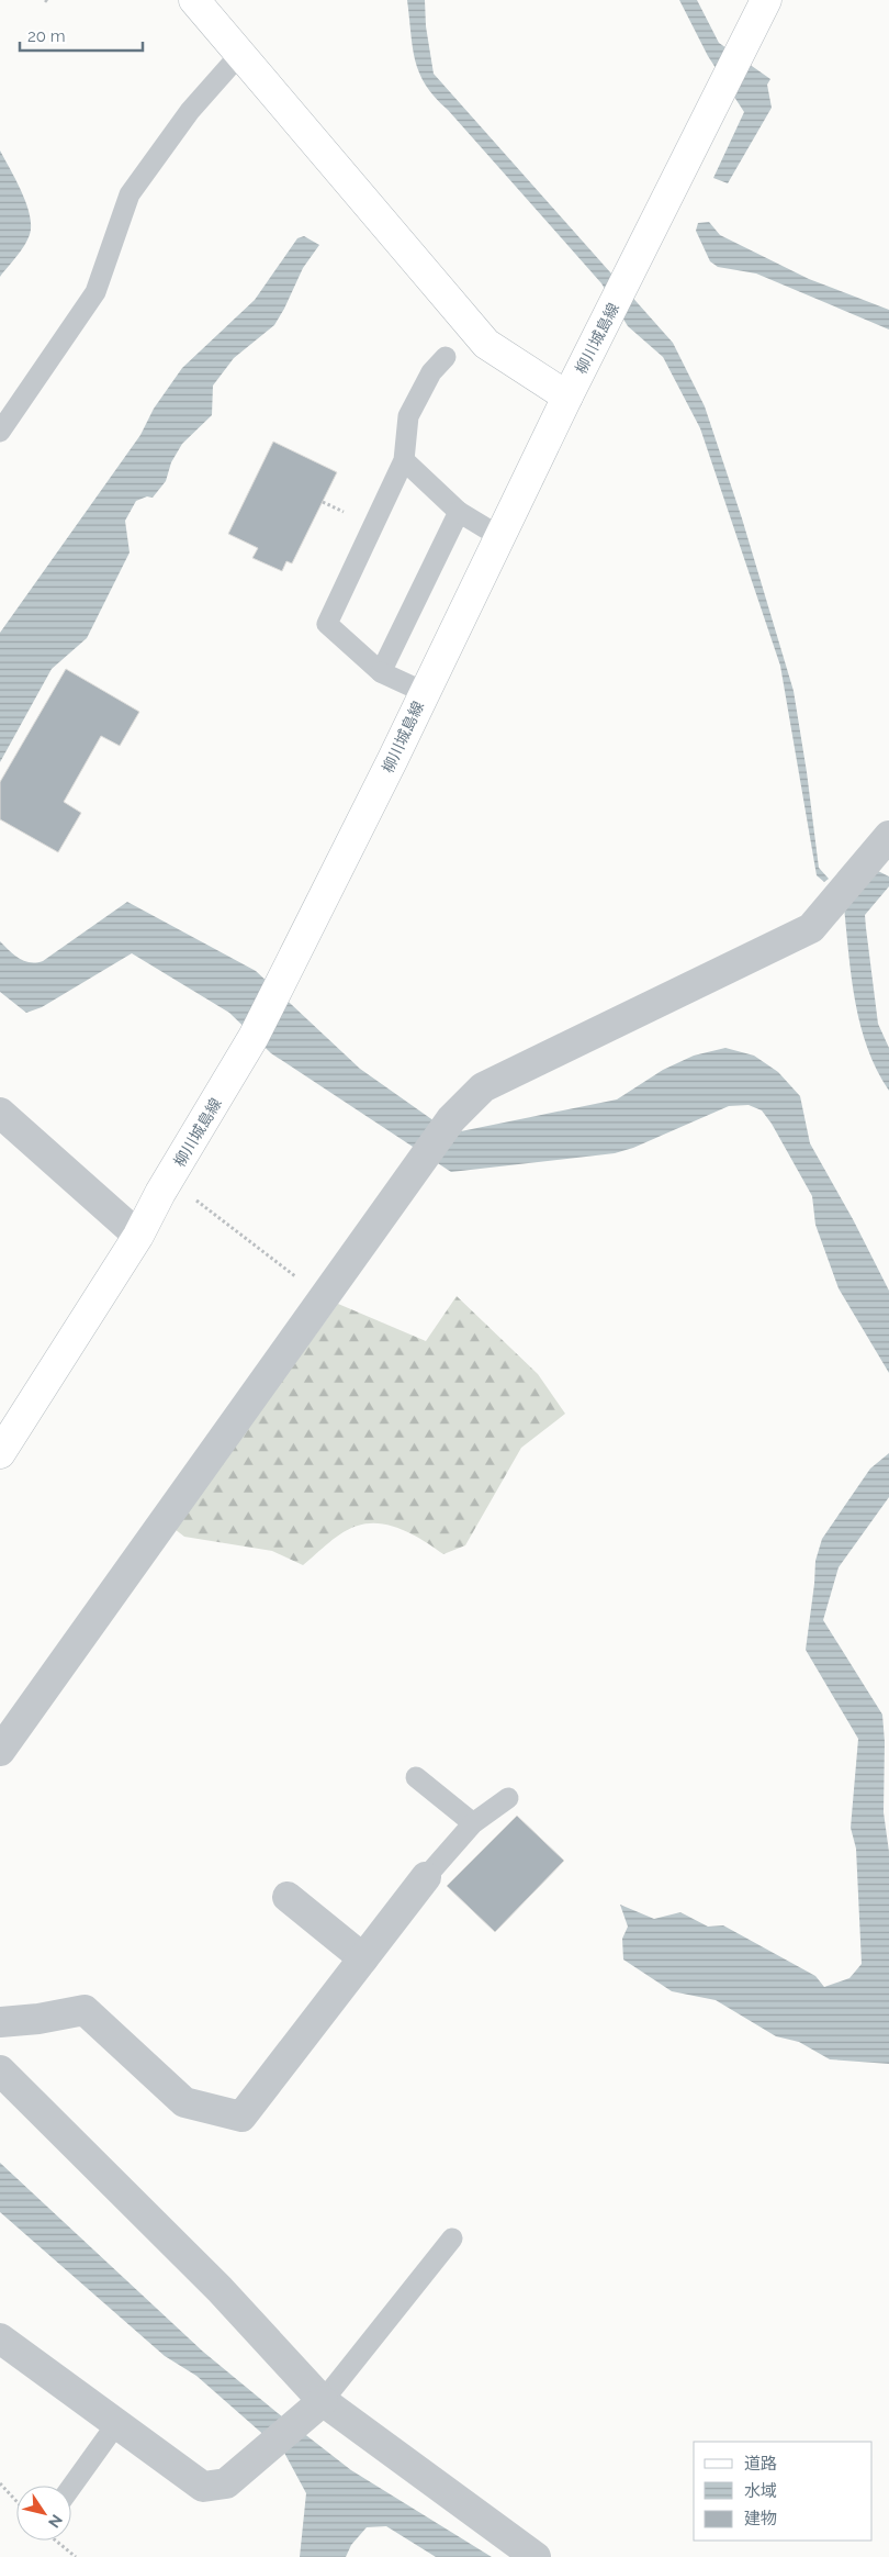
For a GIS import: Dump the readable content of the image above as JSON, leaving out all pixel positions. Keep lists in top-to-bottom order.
{
  "streets": {
    "main road": ["柳川城島線"]
  },
  "legend": ["道路", "水域", "建物"],
  "scale_bar": "20 m",
  "north": "bottom right"
}
